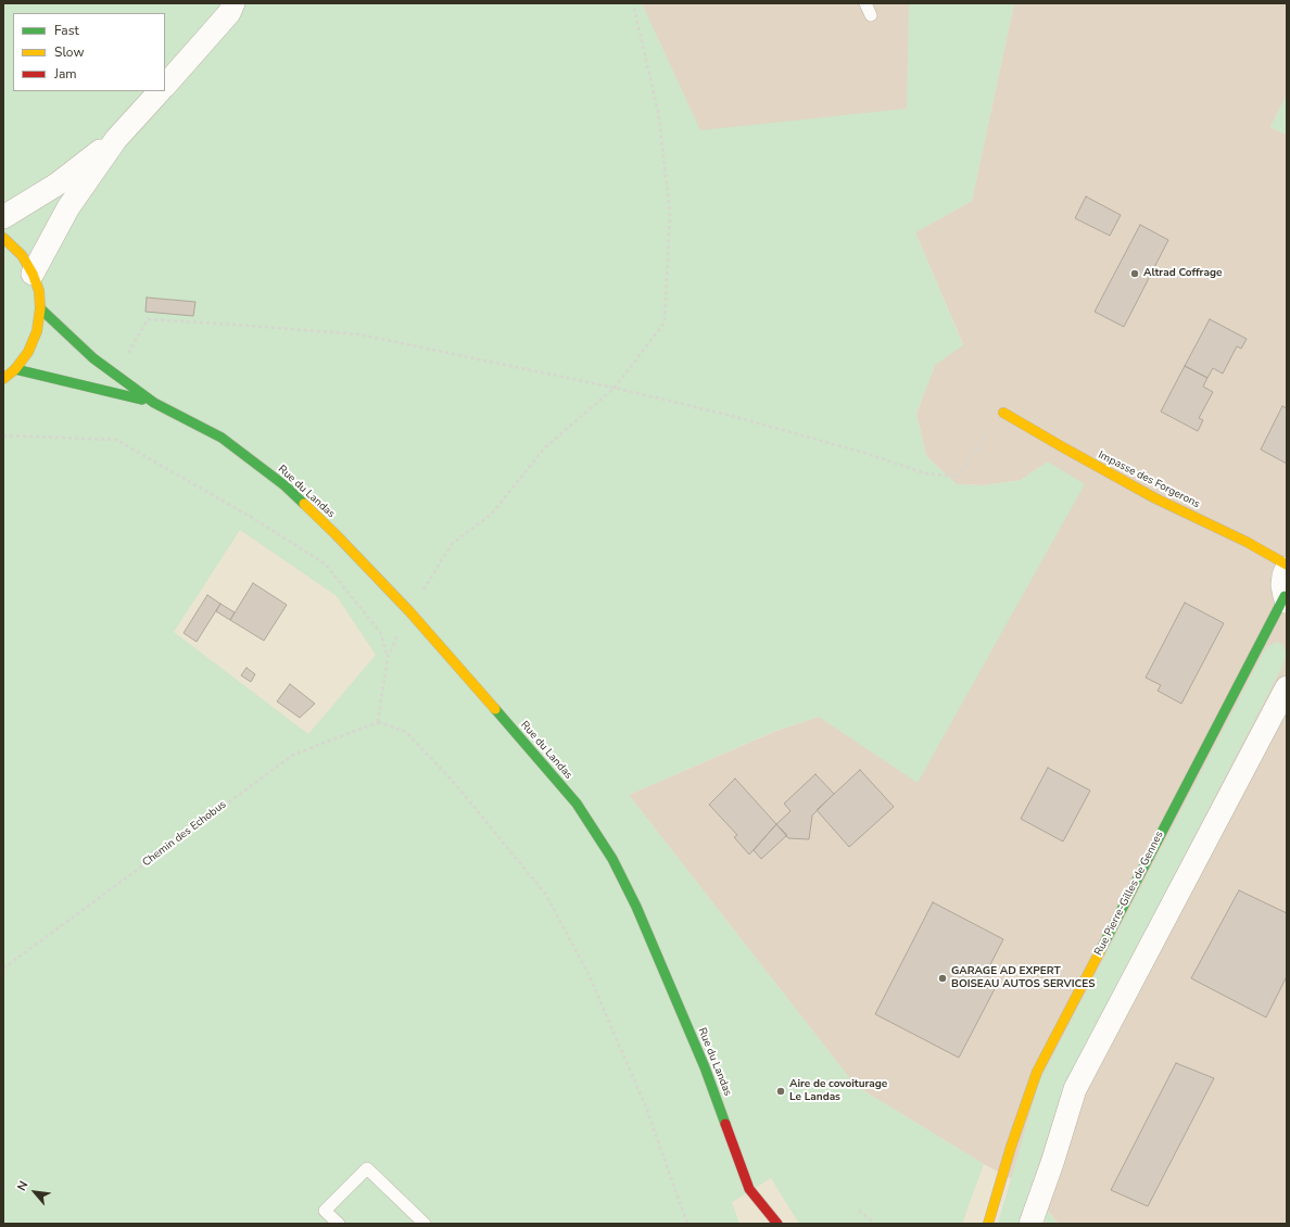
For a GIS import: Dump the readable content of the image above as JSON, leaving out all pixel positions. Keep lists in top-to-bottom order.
{
  "streets": {
    "street": ["Impasse des Forgerons", "Rue du Landas", "Rue Pierre-Gilles de Gennes"],
    "path": ["Chemin des Echobus"]
  },
  "crossings": [
    ["Impasse des Forgerons", "Rue Pierre-Gilles de Gennes"]
  ],
  "places": ["Altrad Coffrage", "GARAGE AD EXPERT BOISEAU AUTOS SERVICES", "Aire de covoiturage Le Landas"],
  "legend": ["Fast", "Slow", "Jam"],
  "north": "top left"
}
